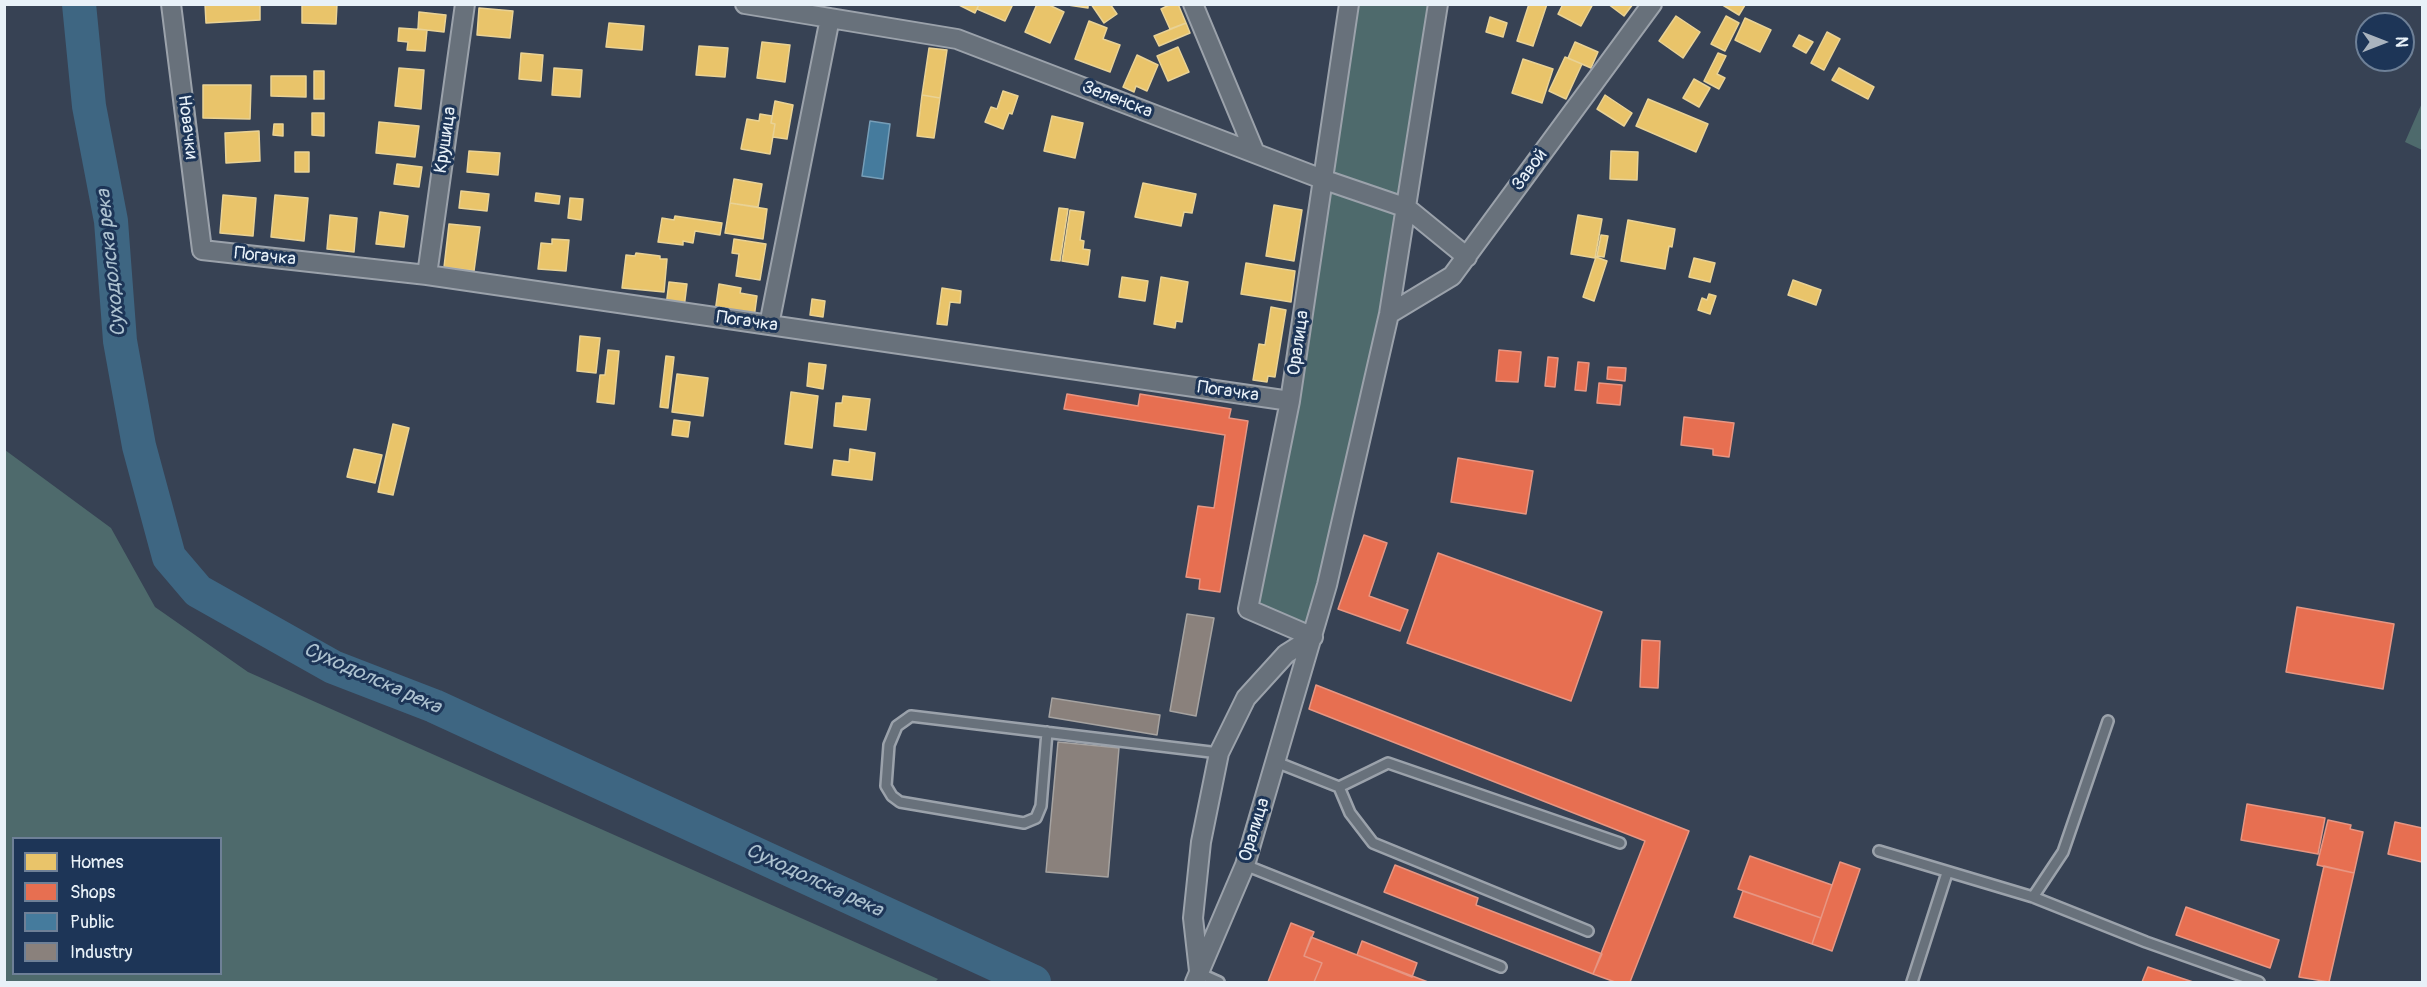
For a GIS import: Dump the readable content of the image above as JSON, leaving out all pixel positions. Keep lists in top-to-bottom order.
{
  "streets": {
    "street": [
      "Зеленска",
      "Новачки",
      "Крушица",
      "Завой",
      "Погачка",
      "Оралица"
    ]
  },
  "crossings": [
    ["Зеленска", "Завой"],
    ["Зеленска", "Оралица"],
    ["Новачки", "Погачка"],
    ["Крушица", "Погачка"],
    ["Завой", "Оралица"],
    ["Погачка", "Оралица"]
  ],
  "water": ["Суходолска река"],
  "legend": [
    "Homes",
    "Shops",
    "Public",
    "Industry"
  ],
  "north": "right"
}
